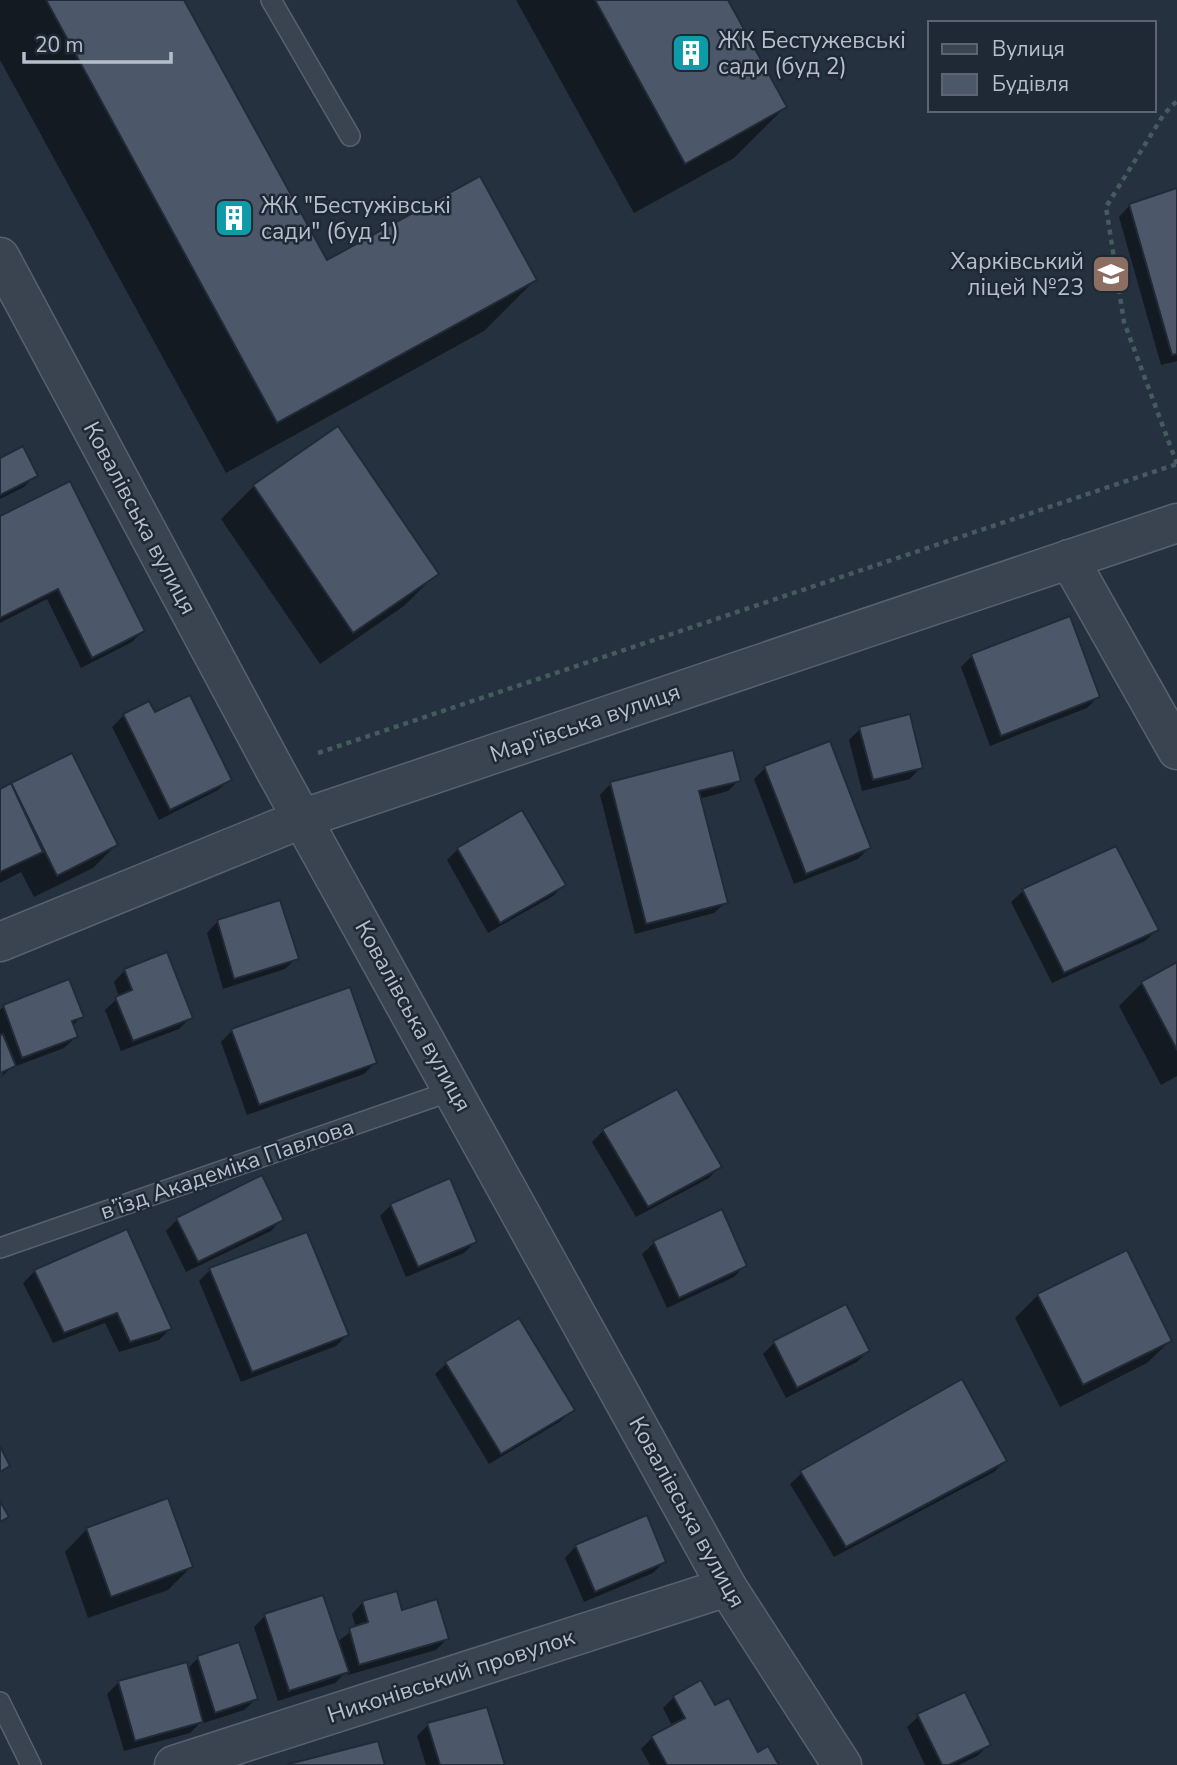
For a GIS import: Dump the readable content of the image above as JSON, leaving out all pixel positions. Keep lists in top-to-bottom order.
{
  "streets": {
    "street": ["Ковалівська вулиця", "Мар'ївська вулиця", "Никонівський провулок"],
    "lane": ["в’їзд Академіка Павлова"]
  },
  "crossings": [
    ["Ковалівська вулиця", "Мар'ївська вулиця"],
    ["Ковалівська вулиця", "в’їзд Академіка Павлова"],
    ["Ковалівська вулиця", "Никонівський провулок"]
  ],
  "places": {
    "building": ["ЖК Бестужевські сади (буд 2)", "ЖК \"Бестужівські сади\" (буд 1)"],
    "school or university": ["Харківський ліцей №23"]
  },
  "legend": ["Вулиця", "Будівля"],
  "scale_bar": "20 m"
}
